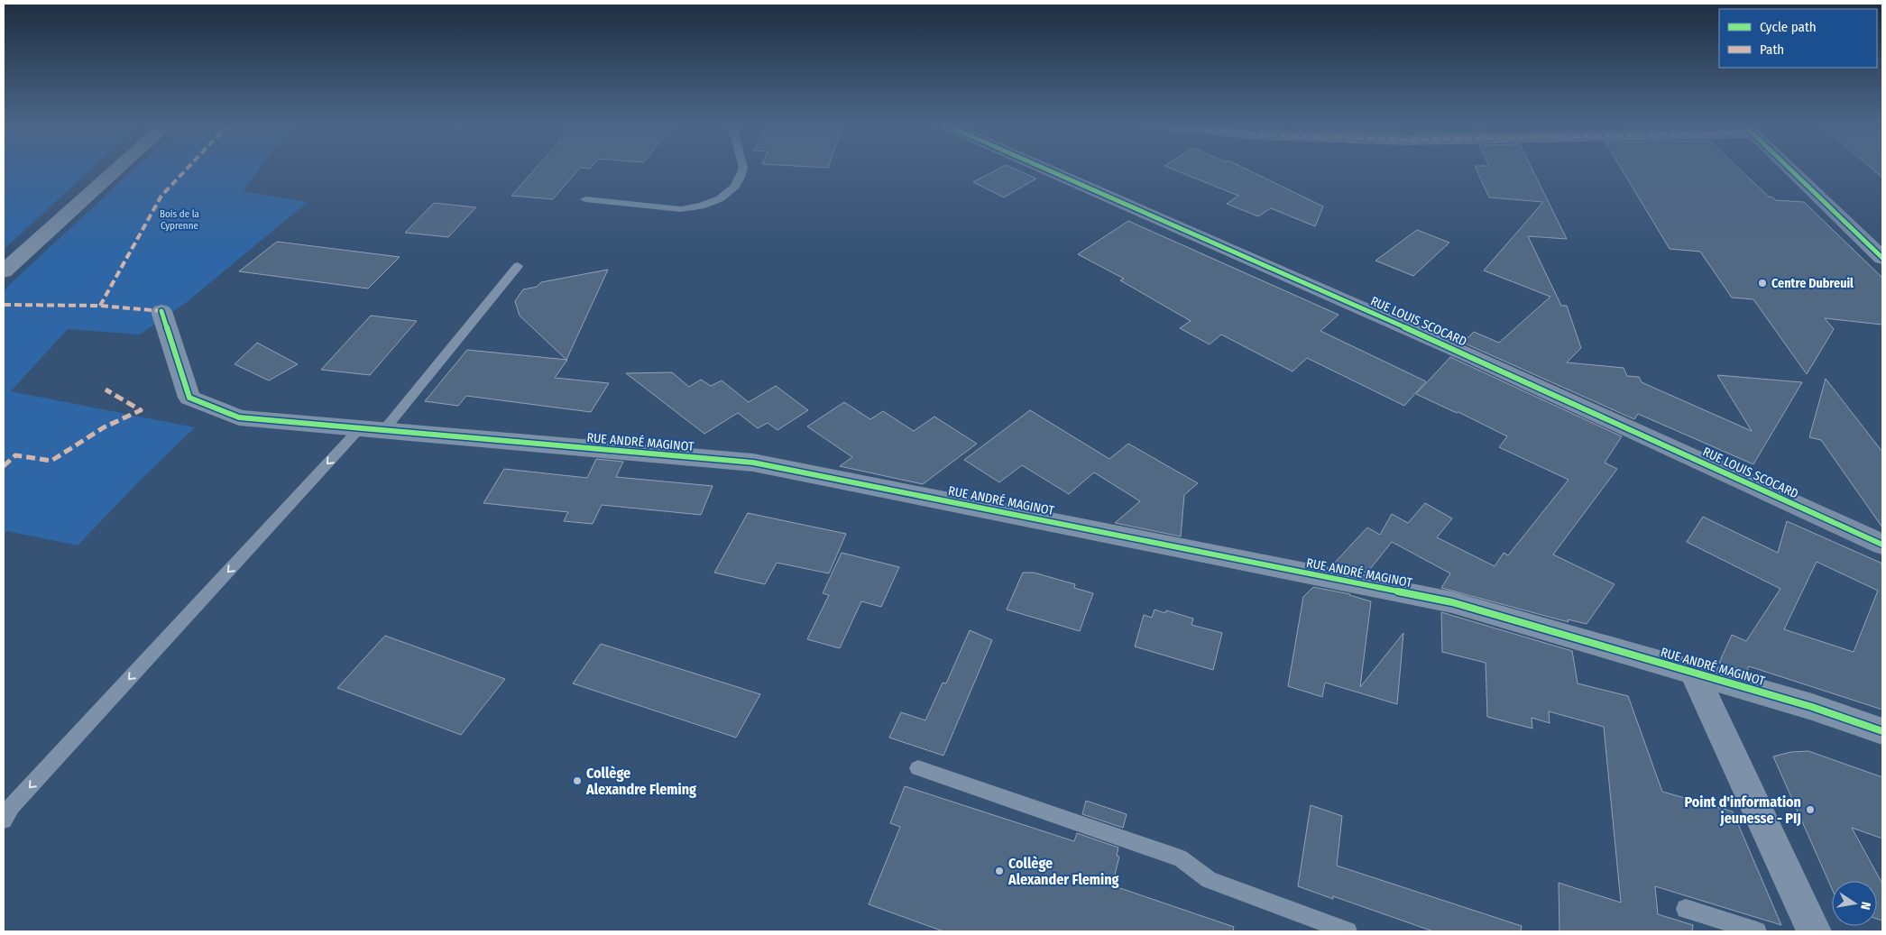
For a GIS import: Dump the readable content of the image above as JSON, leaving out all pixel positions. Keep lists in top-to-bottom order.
{
  "streets": {
    "main road": ["RUE LOUIS SCOCARD"],
    "street": ["RUE ANDRÉ MAGINOT"]
  },
  "parks": ["Bois de la Cyprenne"],
  "places": [
    "Centre Dubreuil",
    "Collège Alexandre Fleming",
    "Point d'information jeunesse - PIJ",
    "Collège Alexander Fleming"
  ],
  "legend": ["Cycle path", "Path"],
  "north": "right"
}
